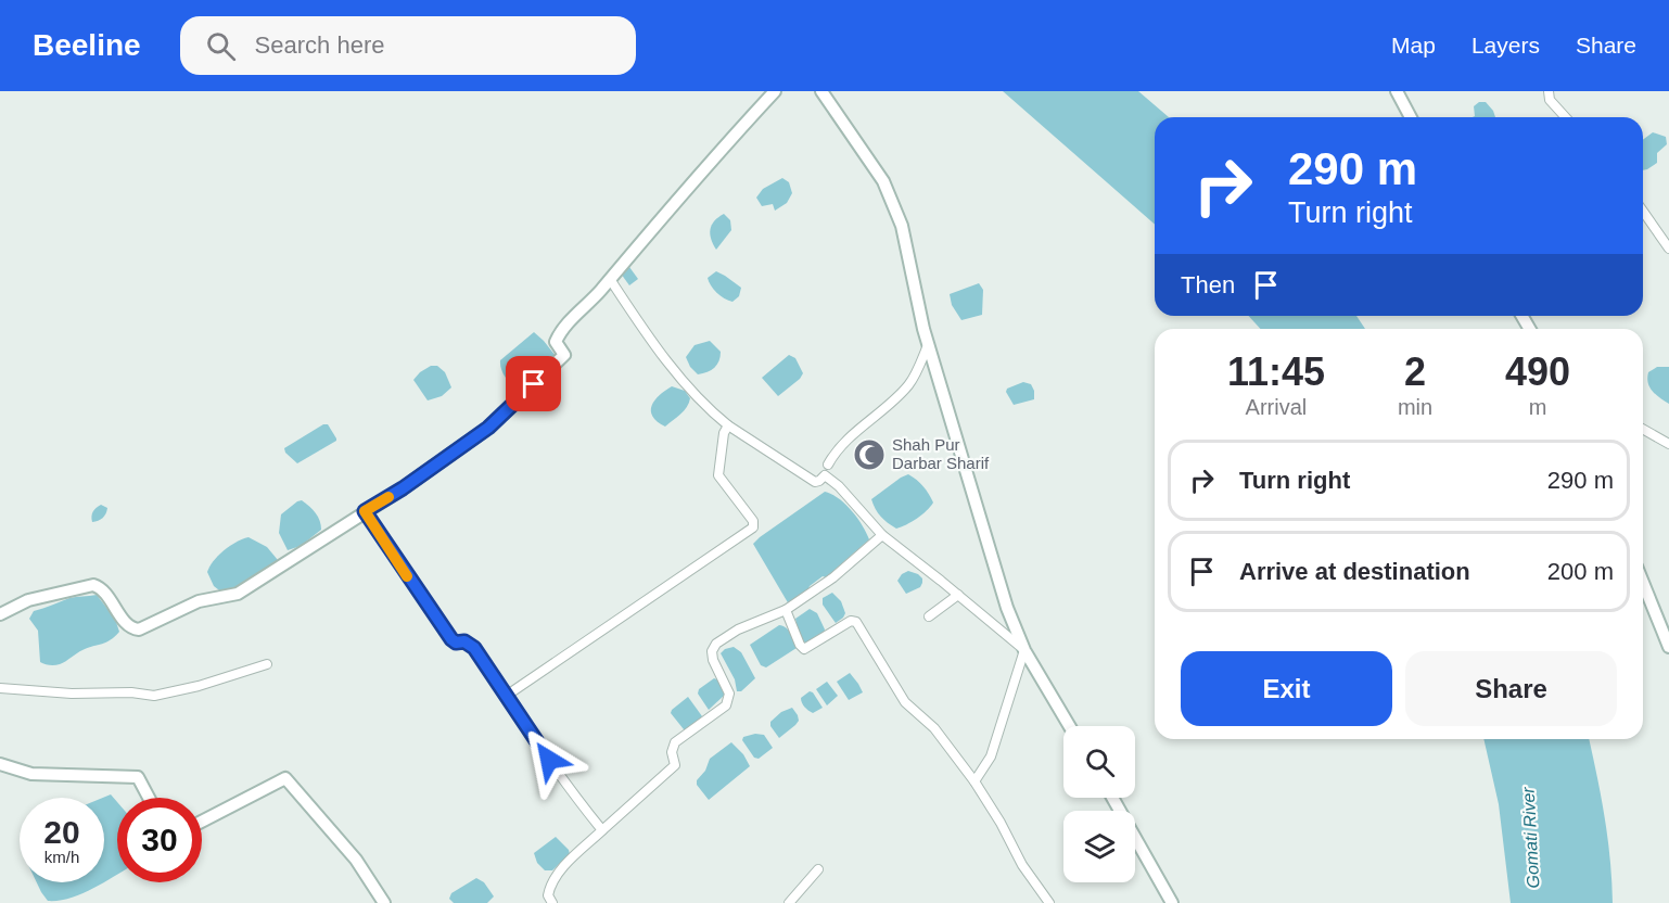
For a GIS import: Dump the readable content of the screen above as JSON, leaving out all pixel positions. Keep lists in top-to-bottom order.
{
  "water": ["Gomati River"],
  "places": {
    "mosque": ["Shah Pur Darbar Sharif"]
  },
  "page": {
    "header": "Beeline",
    "search": "Search here",
    "nav": ["Map", "Layers", "Share"],
    "turn": ["290 m", "Turn right"],
    "then": "Then",
    "eta": [
      "11:45",
      "Arrival",
      "2",
      "min",
      "490",
      "m"
    ],
    "list": [
      {
        "name": "Turn right",
        "value": "290 m"
      },
      {
        "name": "Arrive at destination",
        "value": "200 m"
      }
    ],
    "buttons": ["Exit", "Share"],
    "speed": "20 km/h",
    "limit": "30"
  }
}
